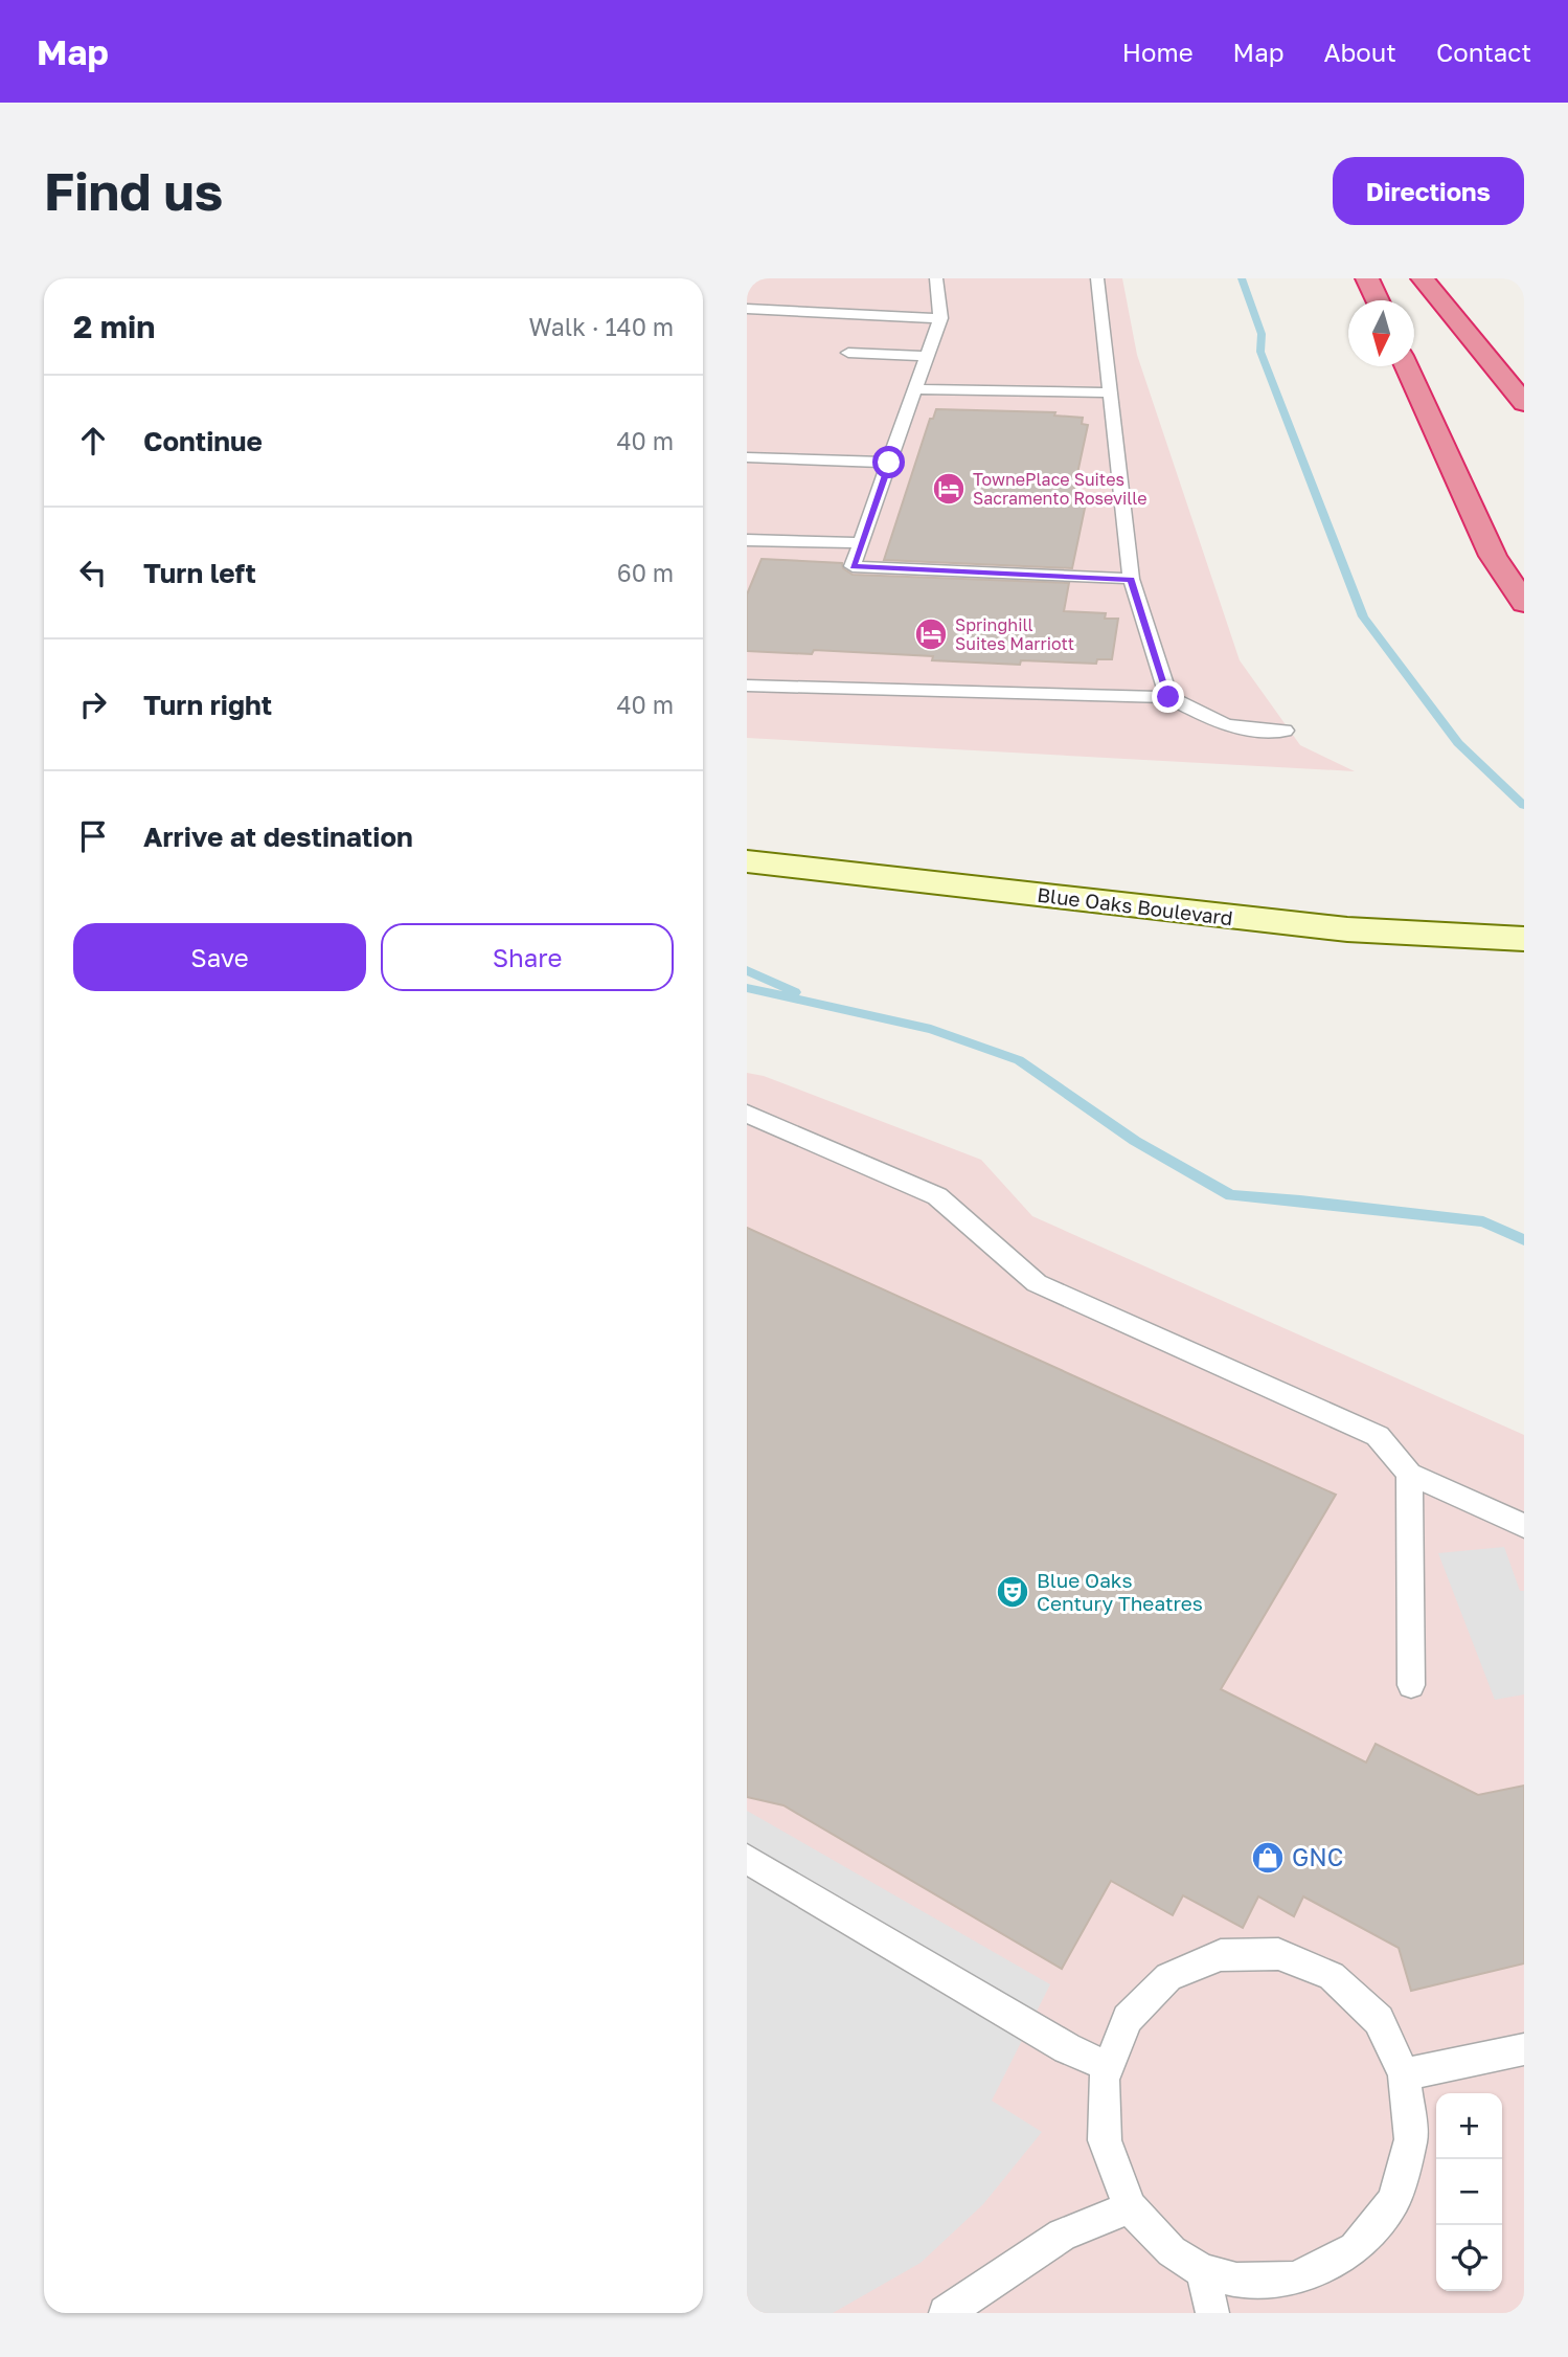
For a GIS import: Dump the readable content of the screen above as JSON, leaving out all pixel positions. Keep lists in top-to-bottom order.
{
  "streets": {
    "main road": ["Blue Oaks Boulevard"]
  },
  "places": {
    "hotel": ["TownePlace Suites Sacramento Roseville", "Springhill Suites Marriott"],
    "theatre": ["Blue Oaks Century Theatres"],
    "shop": ["GNC"]
  },
  "north": "bottom",
  "page": {
    "header": "Map",
    "nav": [
      "Home",
      "Map",
      "About",
      "Contact"
    ],
    "buttons": [
      "Directions",
      ["Save", "Share"]
    ],
    "title": "Find us",
    "heading": ["2 min", "Walk · 140 m"],
    "list": [
      ["Continue", "40 m"],
      ["Turn left", "60 m"],
      ["Turn right", "40 m"],
      "Arrive at destination"
    ],
    "map_buttons": ["+", "−"]
  }
}
